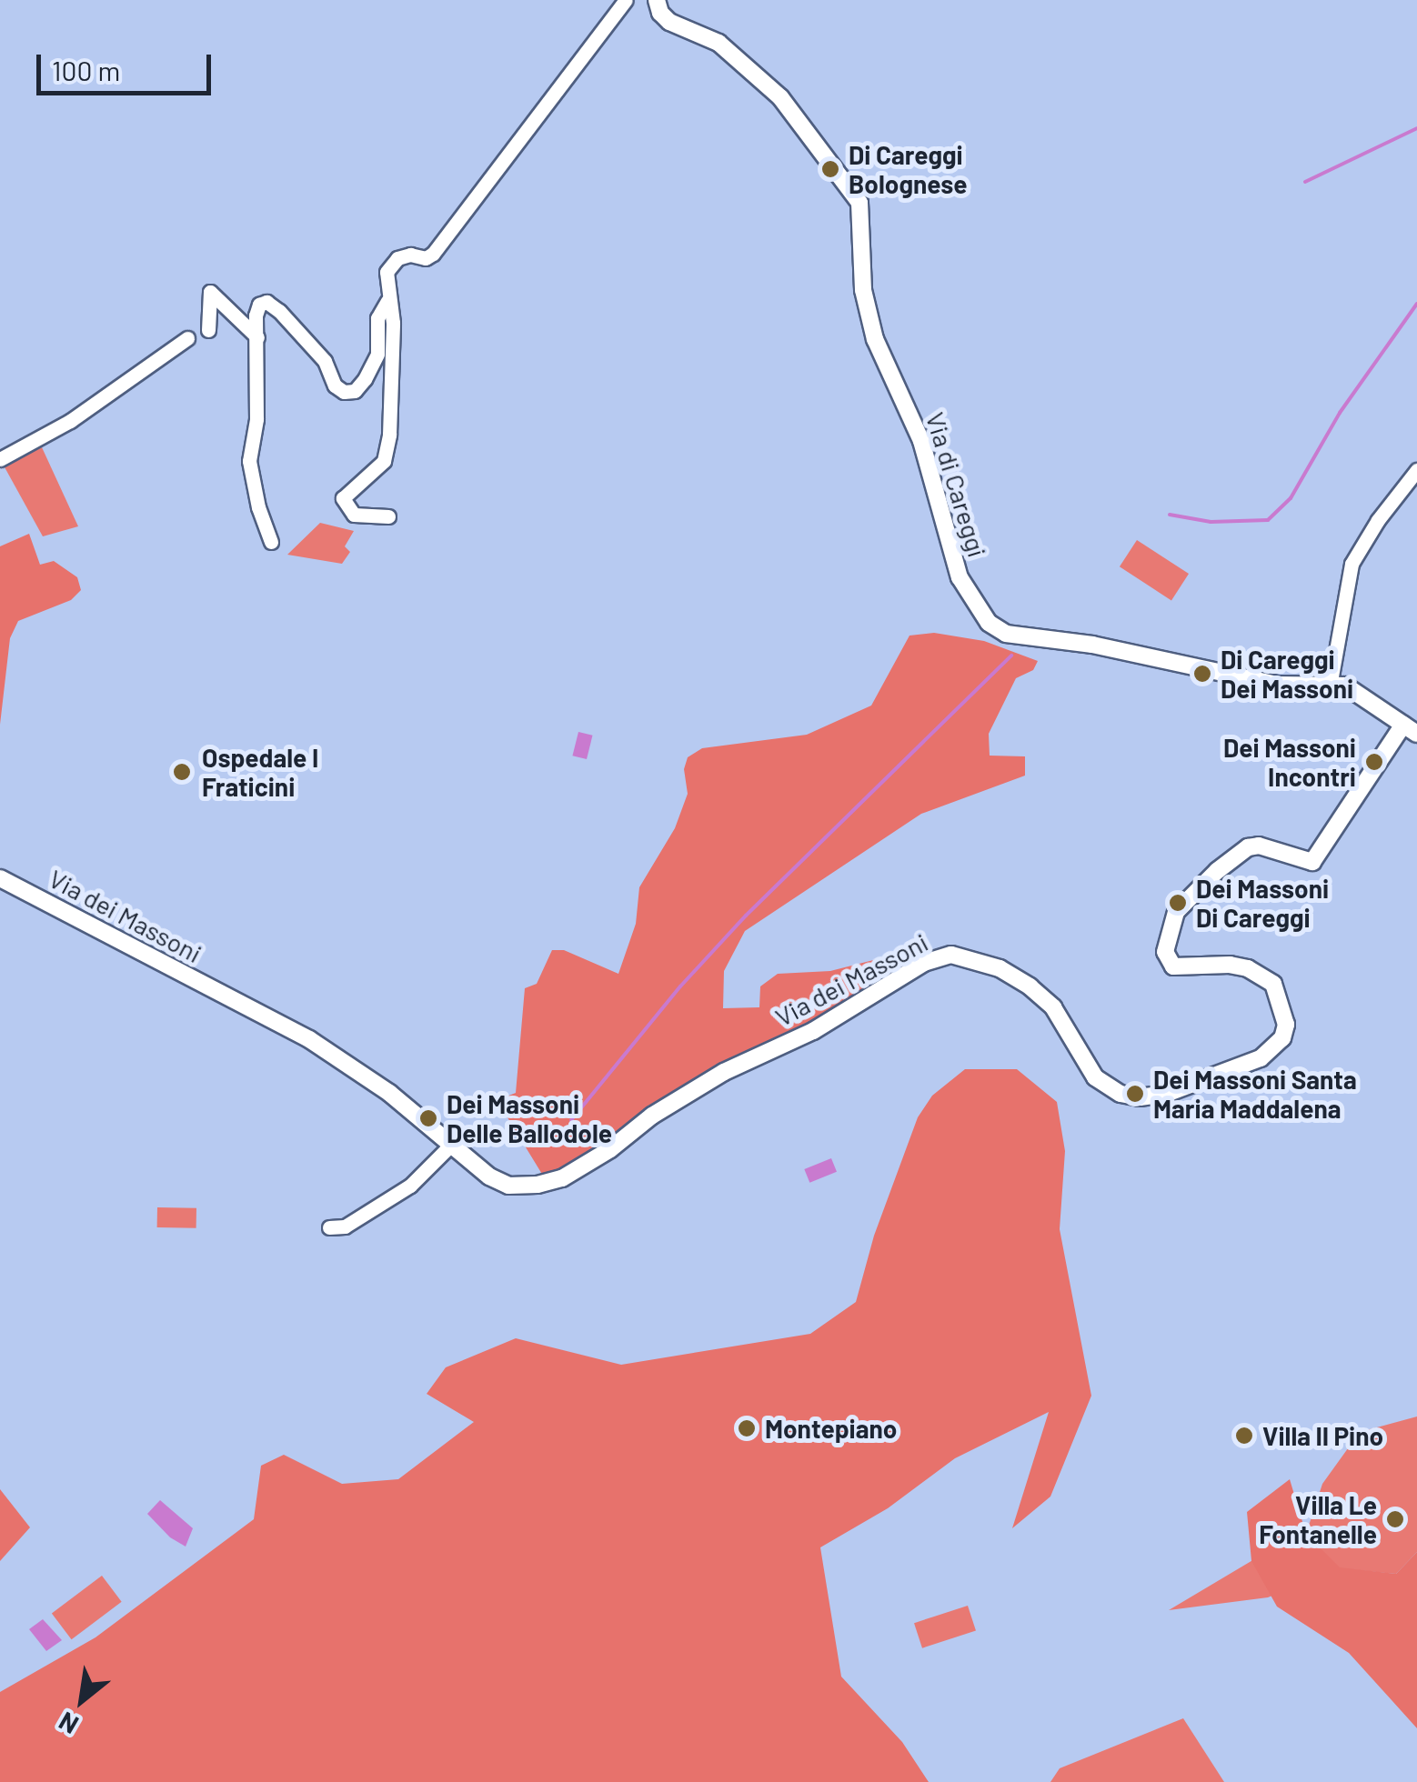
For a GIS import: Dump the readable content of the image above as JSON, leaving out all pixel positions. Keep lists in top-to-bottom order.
{
  "streets": {
    "street": ["Via di Careggi", "Via dei Massoni"]
  },
  "crossings": [
    ["Via di Careggi", "Via dei Massoni"]
  ],
  "places": [
    "Di Careggi Bolognese",
    "Di Careggi Dei Massoni",
    "Dei Massoni Incontri",
    "Ospedale I Fraticini",
    "Dei Massoni Di Careggi",
    "Dei Massoni Santa Maria Maddalena",
    "Dei Massoni Delle Ballodole",
    "Montepiano",
    "Villa Il Pino",
    "Villa Le Fontanelle"
  ],
  "scale_bar": "100 m",
  "north": "bottom left"
}
